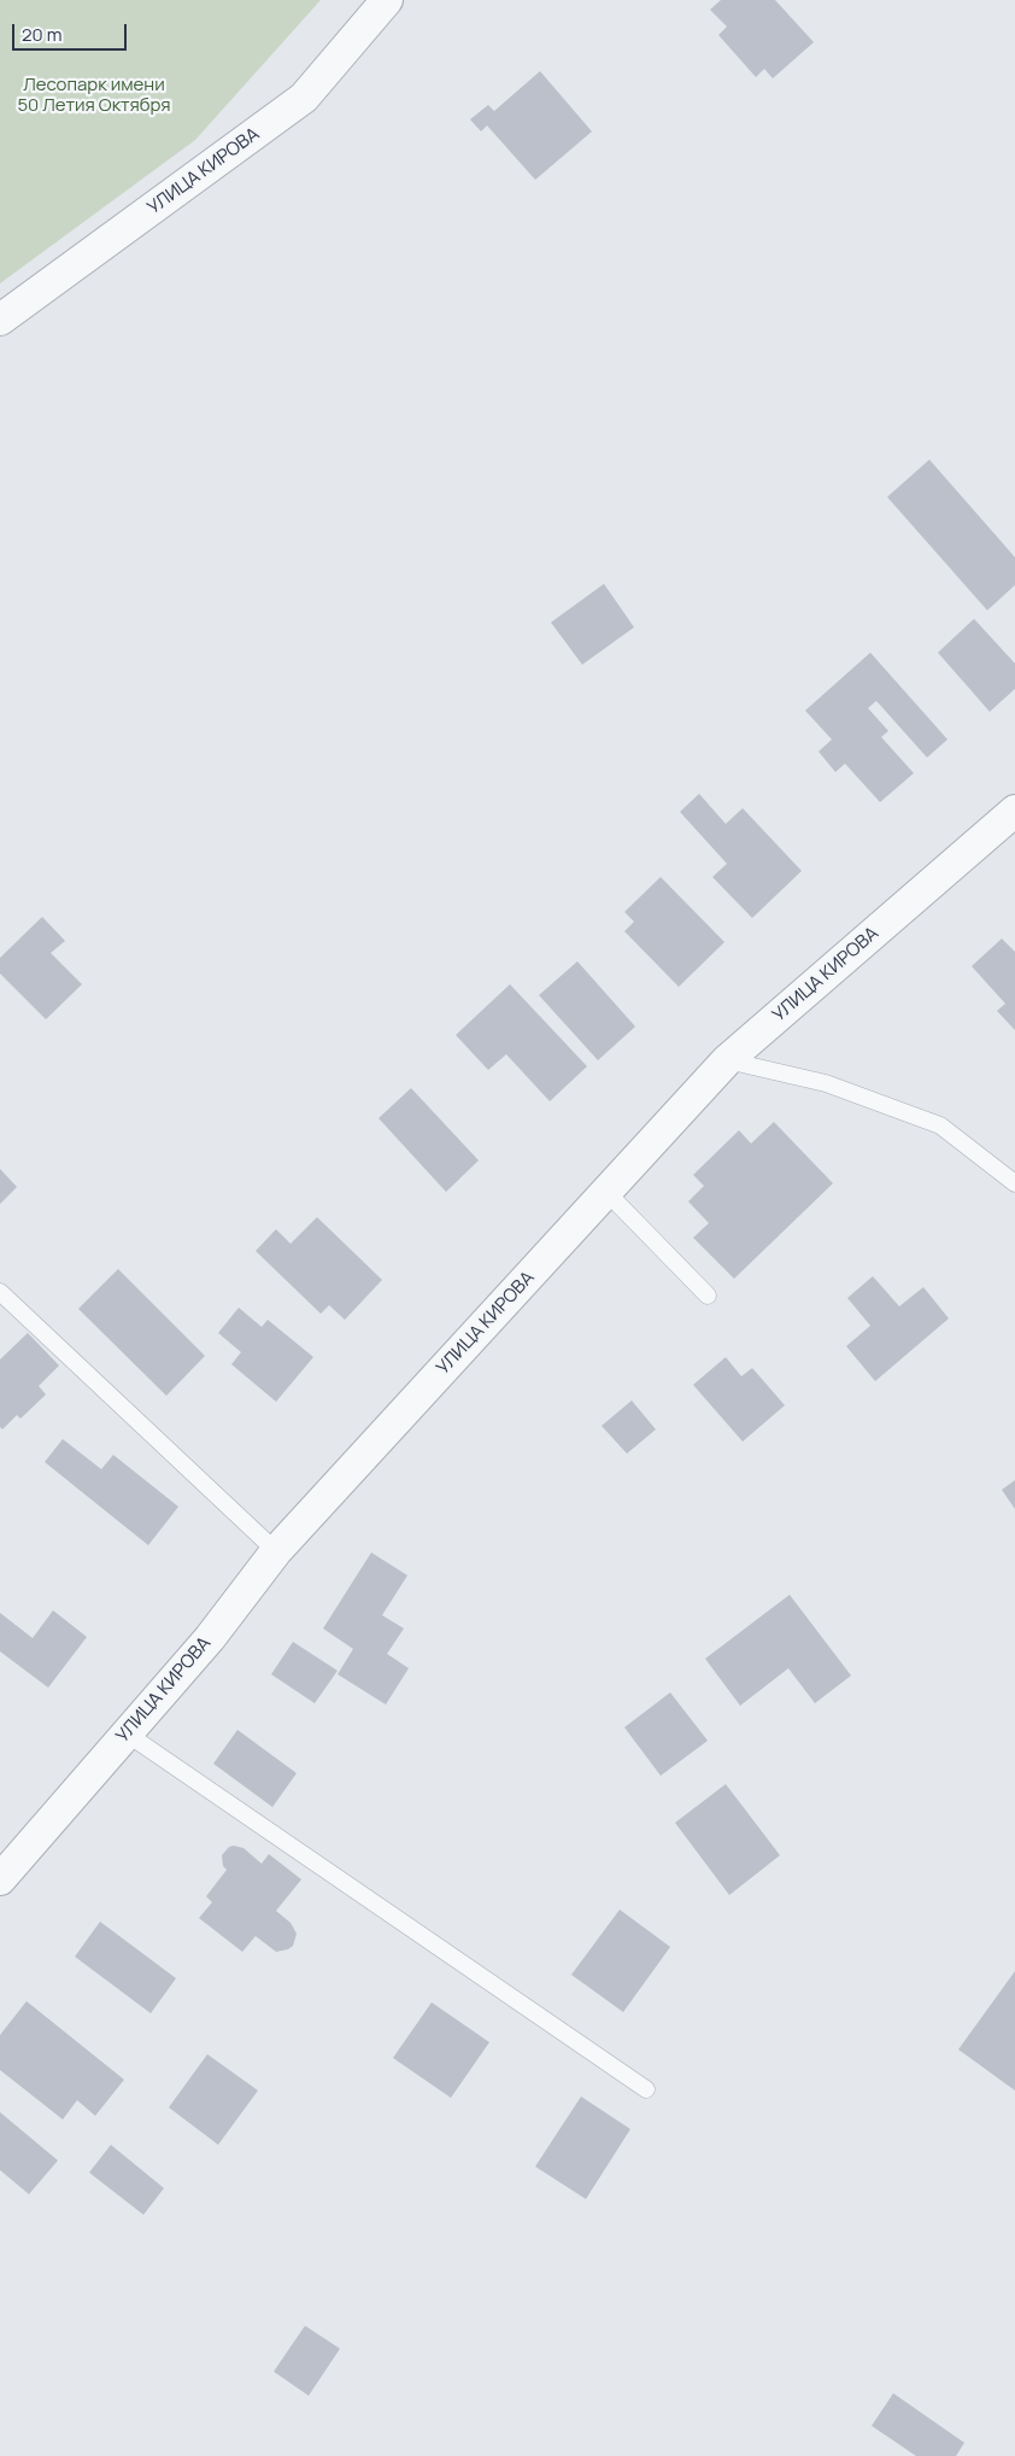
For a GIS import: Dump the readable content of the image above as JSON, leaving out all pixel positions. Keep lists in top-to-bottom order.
{
  "streets": {
    "street": ["УЛИЦА КИРОВА"]
  },
  "parks": ["Лесопарк имени 50 Летия Октября"],
  "scale_bar": "20 m"
}
